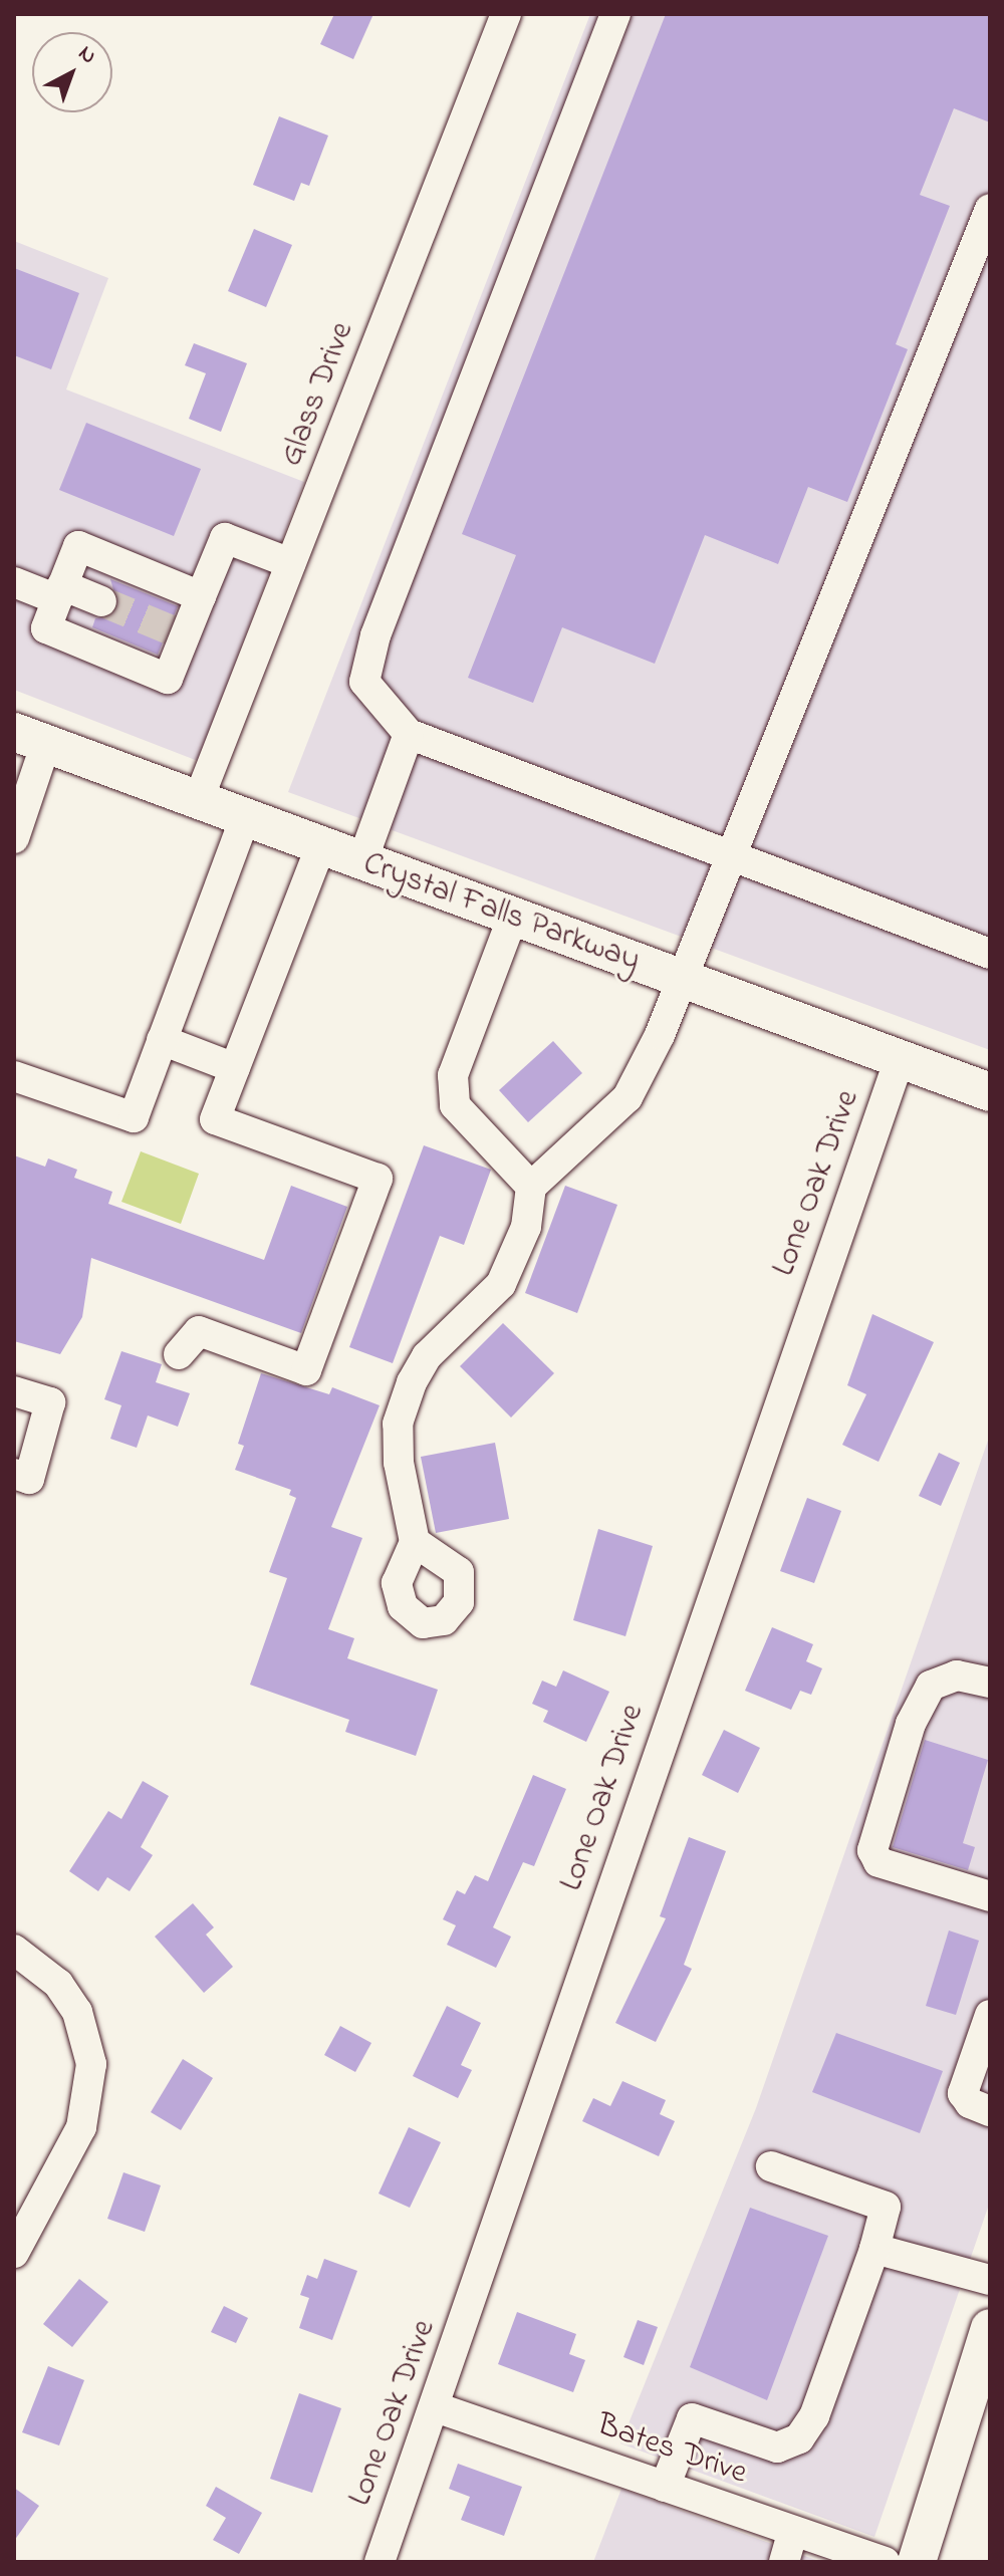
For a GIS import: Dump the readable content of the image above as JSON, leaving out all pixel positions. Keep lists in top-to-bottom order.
{
  "streets": {
    "main road": ["Crystal Falls Parkway"],
    "street": ["Glass Drive", "Lone Oak Drive", "Bates Drive"]
  },
  "crossings": [
    ["Glass Drive", "Crystal Falls Parkway"],
    ["Crystal Falls Parkway", "Lone Oak Drive"],
    ["Lone Oak Drive", "Bates Drive"]
  ],
  "north": "top right"
}
